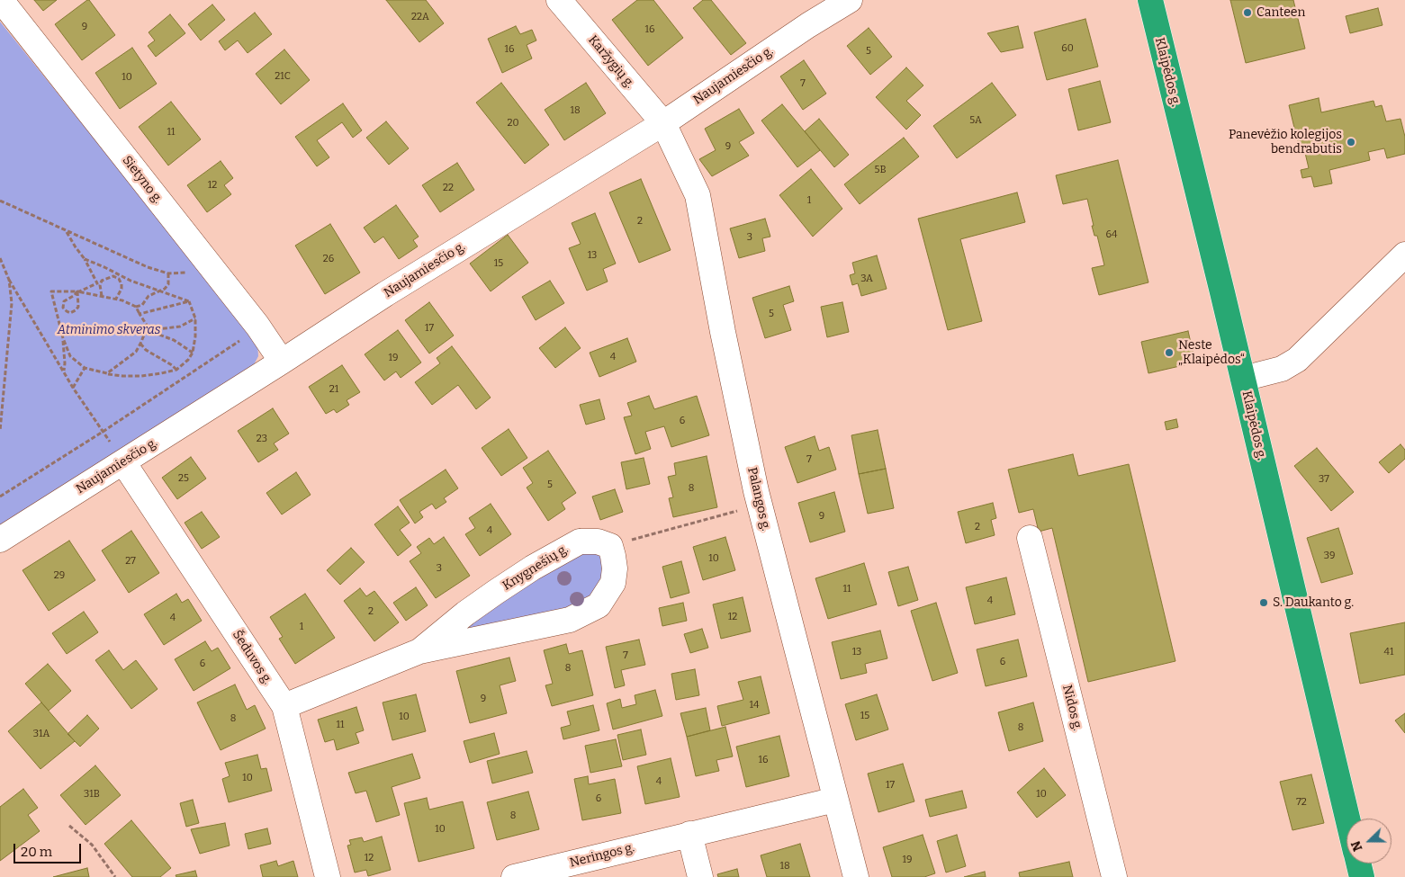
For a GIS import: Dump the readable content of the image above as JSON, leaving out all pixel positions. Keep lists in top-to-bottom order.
{
  "streets": {
    "highway": ["Klaipėdos g."],
    "street": [
      "Karžygių g.",
      "Naujamiesčio g.",
      "Sietyno g.",
      "Palangos g.",
      "Knygnešių g.",
      "Šeduvos g.",
      "Nidos g.",
      "Neringos g."
    ]
  },
  "crossings": [
    ["Karžygių g.", "Naujamiesčio g."],
    ["Karžygių g.", "Palangos g."],
    ["Naujamiesčio g.", "Sietyno g."],
    ["Naujamiesčio g.", "Palangos g."],
    ["Naujamiesčio g.", "Šeduvos g."],
    ["Palangos g.", "Neringos g."],
    ["Knygnešių g.", "Šeduvos g."]
  ],
  "parks": ["Atminimo skveras"],
  "places": [
    "Canteen",
    "Panevėžio kolegijos bendrabutis",
    "Neste „Klaipėdos“",
    "S. Daukanto g."
  ],
  "house_numbers": [
    "22A",
    "9",
    "16",
    "60",
    "16",
    "5",
    "21C",
    "10",
    "7",
    "18",
    "5A",
    "20",
    "11",
    "9",
    "5B",
    "12",
    "22",
    "1",
    "2",
    "64",
    "3",
    "13",
    "26",
    "15",
    "3A",
    "5",
    "17",
    "4",
    "19",
    "21",
    "6",
    "23",
    "7",
    "25",
    "37",
    "5",
    "8",
    "9",
    "2",
    "4",
    "39",
    "10",
    "27",
    "3",
    "29",
    "11",
    "4",
    "2",
    "12",
    "4",
    "1",
    "13",
    "41",
    "7",
    "6",
    "6",
    "8",
    "9",
    "14",
    "15",
    "10",
    "8",
    "11",
    "8",
    "31A",
    "16",
    "10",
    "4",
    "17",
    "31B",
    "10",
    "6",
    "72",
    "8",
    "10",
    "12",
    "19",
    "18"
  ],
  "scale_bar": "20 m",
  "north": "left"
}
